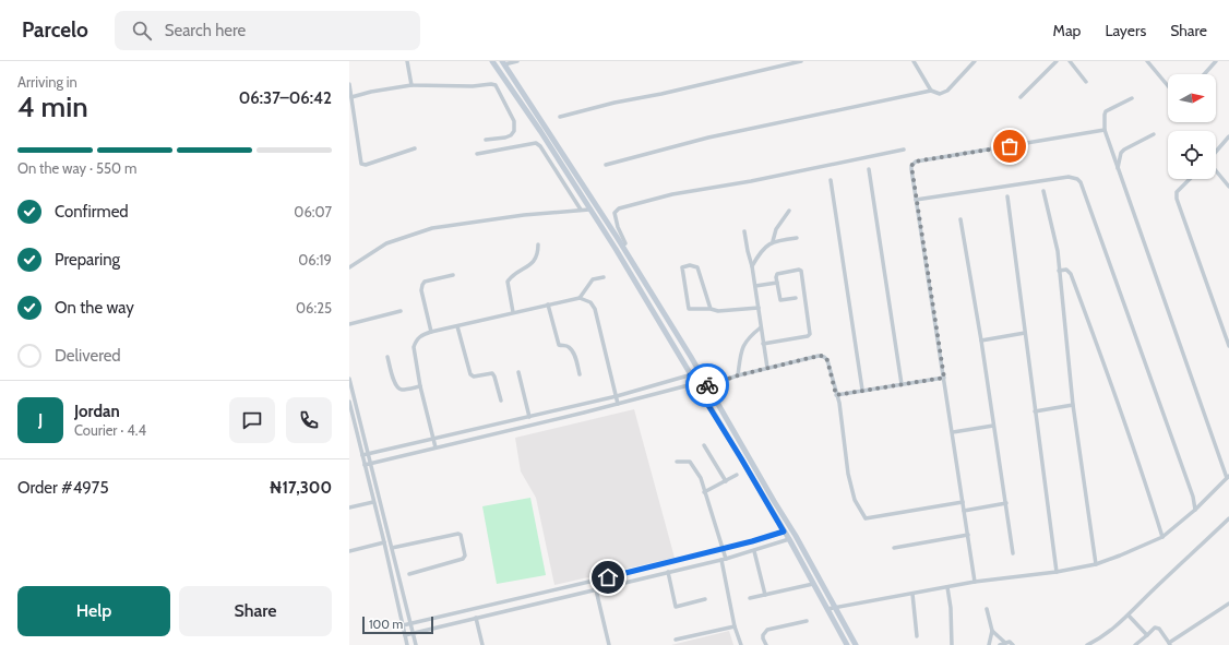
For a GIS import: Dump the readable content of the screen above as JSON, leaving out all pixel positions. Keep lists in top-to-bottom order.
{
  "scale_bar": "100 m",
  "north": "right",
  "page": {
    "header": "Parcelo",
    "search": "Search here",
    "nav": ["Map", "Layers", "Share"],
    "heading": ["4 min", "Arriving in", "06:37–06:42"],
    "panel": [
      "Jordan",
      "Courier · 4.4",
      "Order #4975",
      "₦17,300"
    ],
    "bar": "On the way · 550 m",
    "list": [
      ["Confirmed", "06:07"],
      ["Preparing", "06:19"],
      ["On the way", "06:25"],
      "Delivered"
    ],
    "round": "J",
    "buttons": ["Help", "Share"],
    "scale": "100 m"
  }
}
